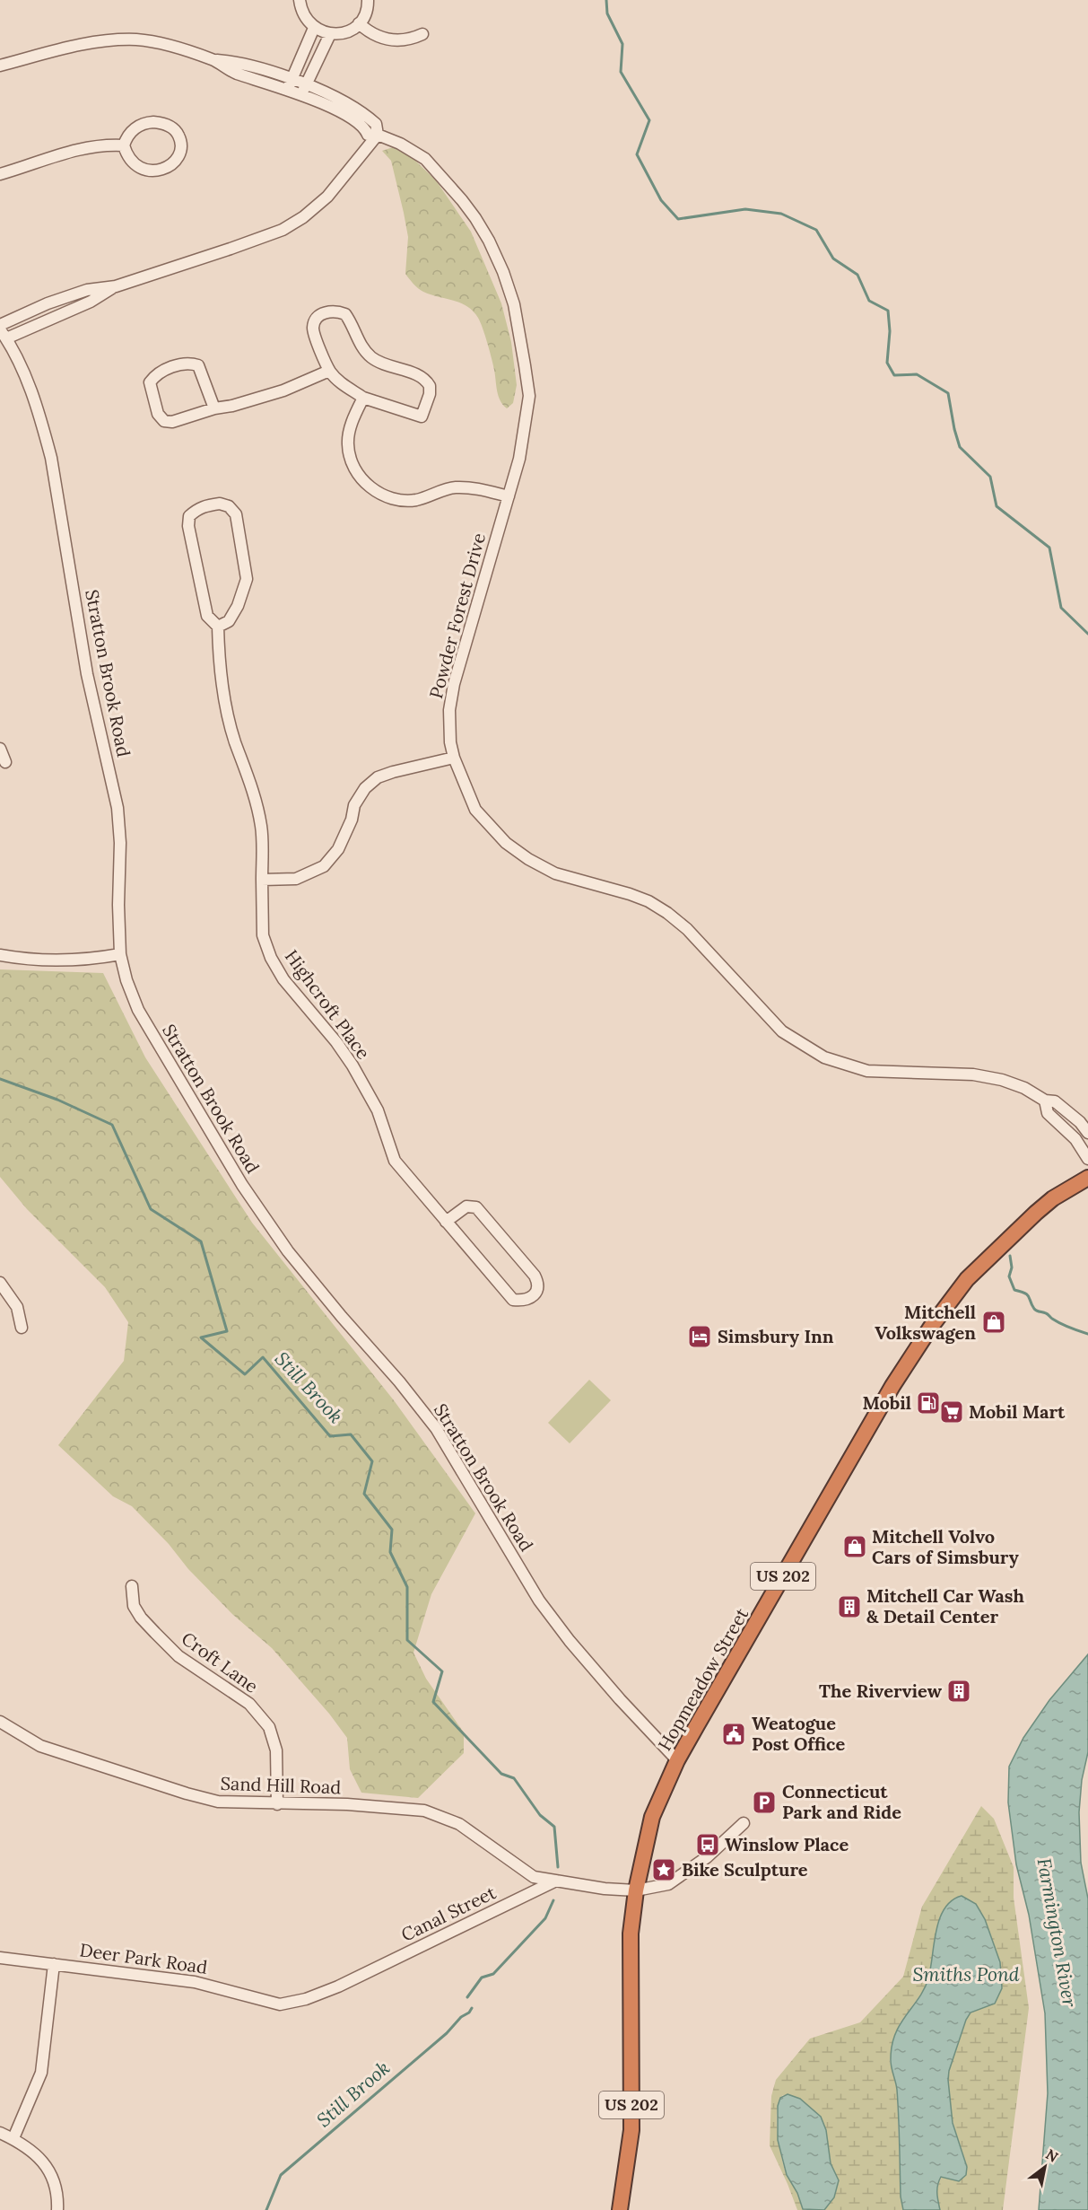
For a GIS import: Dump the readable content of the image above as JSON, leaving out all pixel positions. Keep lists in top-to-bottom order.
{
  "streets": {
    "highway": ["US 202", "Hopmeadow Street"],
    "street": [
      "Powder Forest Drive",
      "Stratton Brook Road",
      "Highcroft Place",
      "Croft Lane",
      "Sand Hill Road",
      "Canal Street",
      "Deer Park Road"
    ]
  },
  "crossings": [
    ["Stratton Brook Road", "Hopmeadow Street"],
    ["Croft Lane", "Sand Hill Road"],
    ["Sand Hill Road", "Canal Street"],
    ["Canal Street", "Deer Park Road"]
  ],
  "water": ["Still Brook", "Farmington River", "Smiths Pond"],
  "places": {
    "shop": ["Mitchell Volkswagen", "Mitchell Volvo Cars of Simsbury"],
    "hotel": ["Simsbury Inn"],
    "fuel station": ["Mobil"],
    "supermarket": ["Mobil Mart"],
    "building": ["Mitchell Car Wash & Detail Center", "The Riverview"],
    "public building": ["Weatogue Post Office"],
    "parking": ["Connecticut Park and Ride"],
    "bus stop": ["Winslow Place"],
    "place": ["Bike Sculpture"]
  },
  "north": "top right"
}
